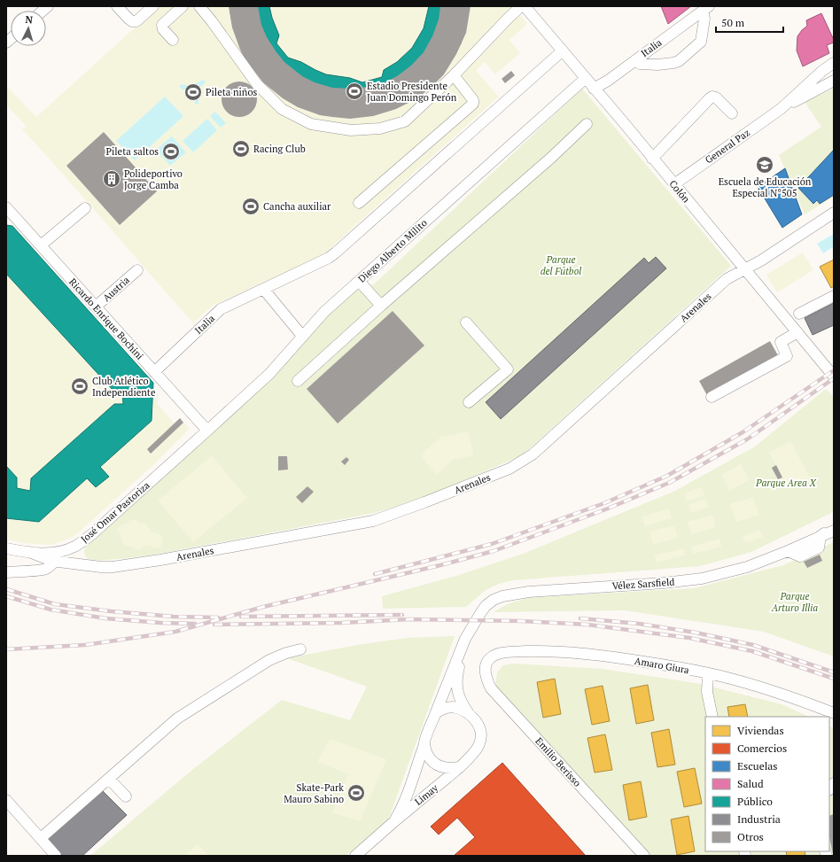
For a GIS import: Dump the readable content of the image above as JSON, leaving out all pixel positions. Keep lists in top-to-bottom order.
{
  "streets": {
    "street": [
      "Italia",
      "General Paz",
      "Colón",
      "Diego Alberto Milito",
      "Austria",
      "Arenales",
      "Ricardo Enrique Bochini",
      "José Omar Pastoriza",
      "Vélez Sarsfield",
      "Amaro Giura",
      "Emilio Berisso",
      "Limay"
    ]
  },
  "crossings": [
    ["Italia", "Colón"],
    ["Italia", "Ricardo Enrique Bochini"],
    ["General Paz", "Colón"],
    ["Colón", "Diego Alberto Milito"],
    ["Colón", "Arenales"],
    ["Diego Alberto Milito", "Ricardo Enrique Bochini"],
    ["Diego Alberto Milito", "José Omar Pastoriza"],
    ["Austria", "Ricardo Enrique Bochini"],
    ["Arenales", "José Omar Pastoriza"],
    ["Ricardo Enrique Bochini", "José Omar Pastoriza"],
    ["Vélez Sarsfield", "Limay"],
    ["Amaro Giura", "Emilio Berisso"]
  ],
  "parks": ["Parque del Fútbol", "Parque Area X", "Parque Arturo Illia"],
  "places": {
    "sports": [
      "Estadio Presidente Juan Domingo Perón",
      "Pileta niños",
      "Racing Club",
      "Pileta saltos",
      "Cancha auxiliar",
      "Club Atlético Independiente",
      "Skate-Park Mauro Sabino"
    ],
    "school or university": ["Escuela de Educación Especial N°505"],
    "building": ["Polideportivo Jorge Camba"]
  },
  "legend": [
    "Viviendas",
    "Comercios",
    "Escuelas",
    "Salud",
    "Público",
    "Industria",
    "Otros"
  ],
  "scale_bar": "50 m",
  "north": "top"
}
